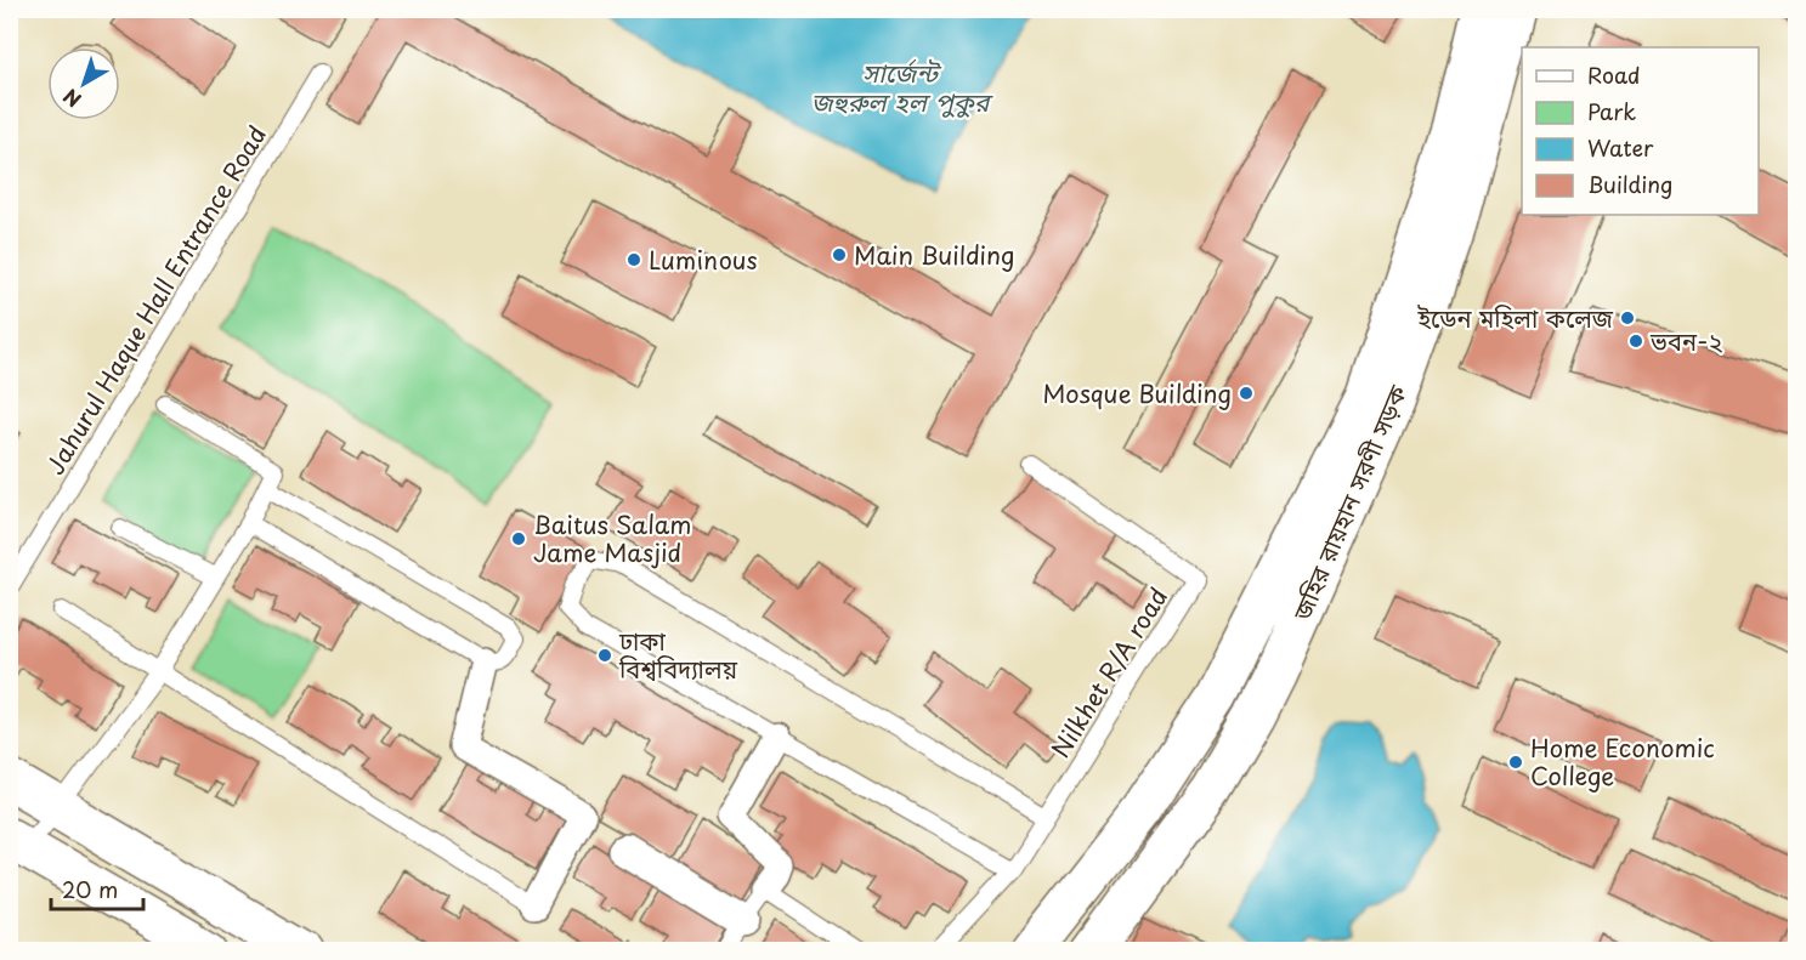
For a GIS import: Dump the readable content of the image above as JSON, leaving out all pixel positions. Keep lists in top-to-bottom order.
{
  "streets": {
    "main road": ["জহির রায়হান সরণী সড়ক"],
    "lane": ["Jahurul Haque Hall Entrance Road", "Nilkhet R/A road"]
  },
  "water": ["সার্জেন্ট জহুরুল হল পুকুর"],
  "places": [
    "Main Building",
    "Luminous",
    "ইডেন মহিলা কলেজ",
    "ভবন-২",
    "Mosque Building",
    "Baitus Salam Jame Masjid",
    "ঢাকা বিশ্ববিদ্যালয়",
    "Home Economic College"
  ],
  "legend": [
    "Road",
    "Park",
    "Water",
    "Building"
  ],
  "scale_bar": "20 m",
  "north": "bottom left"
}
